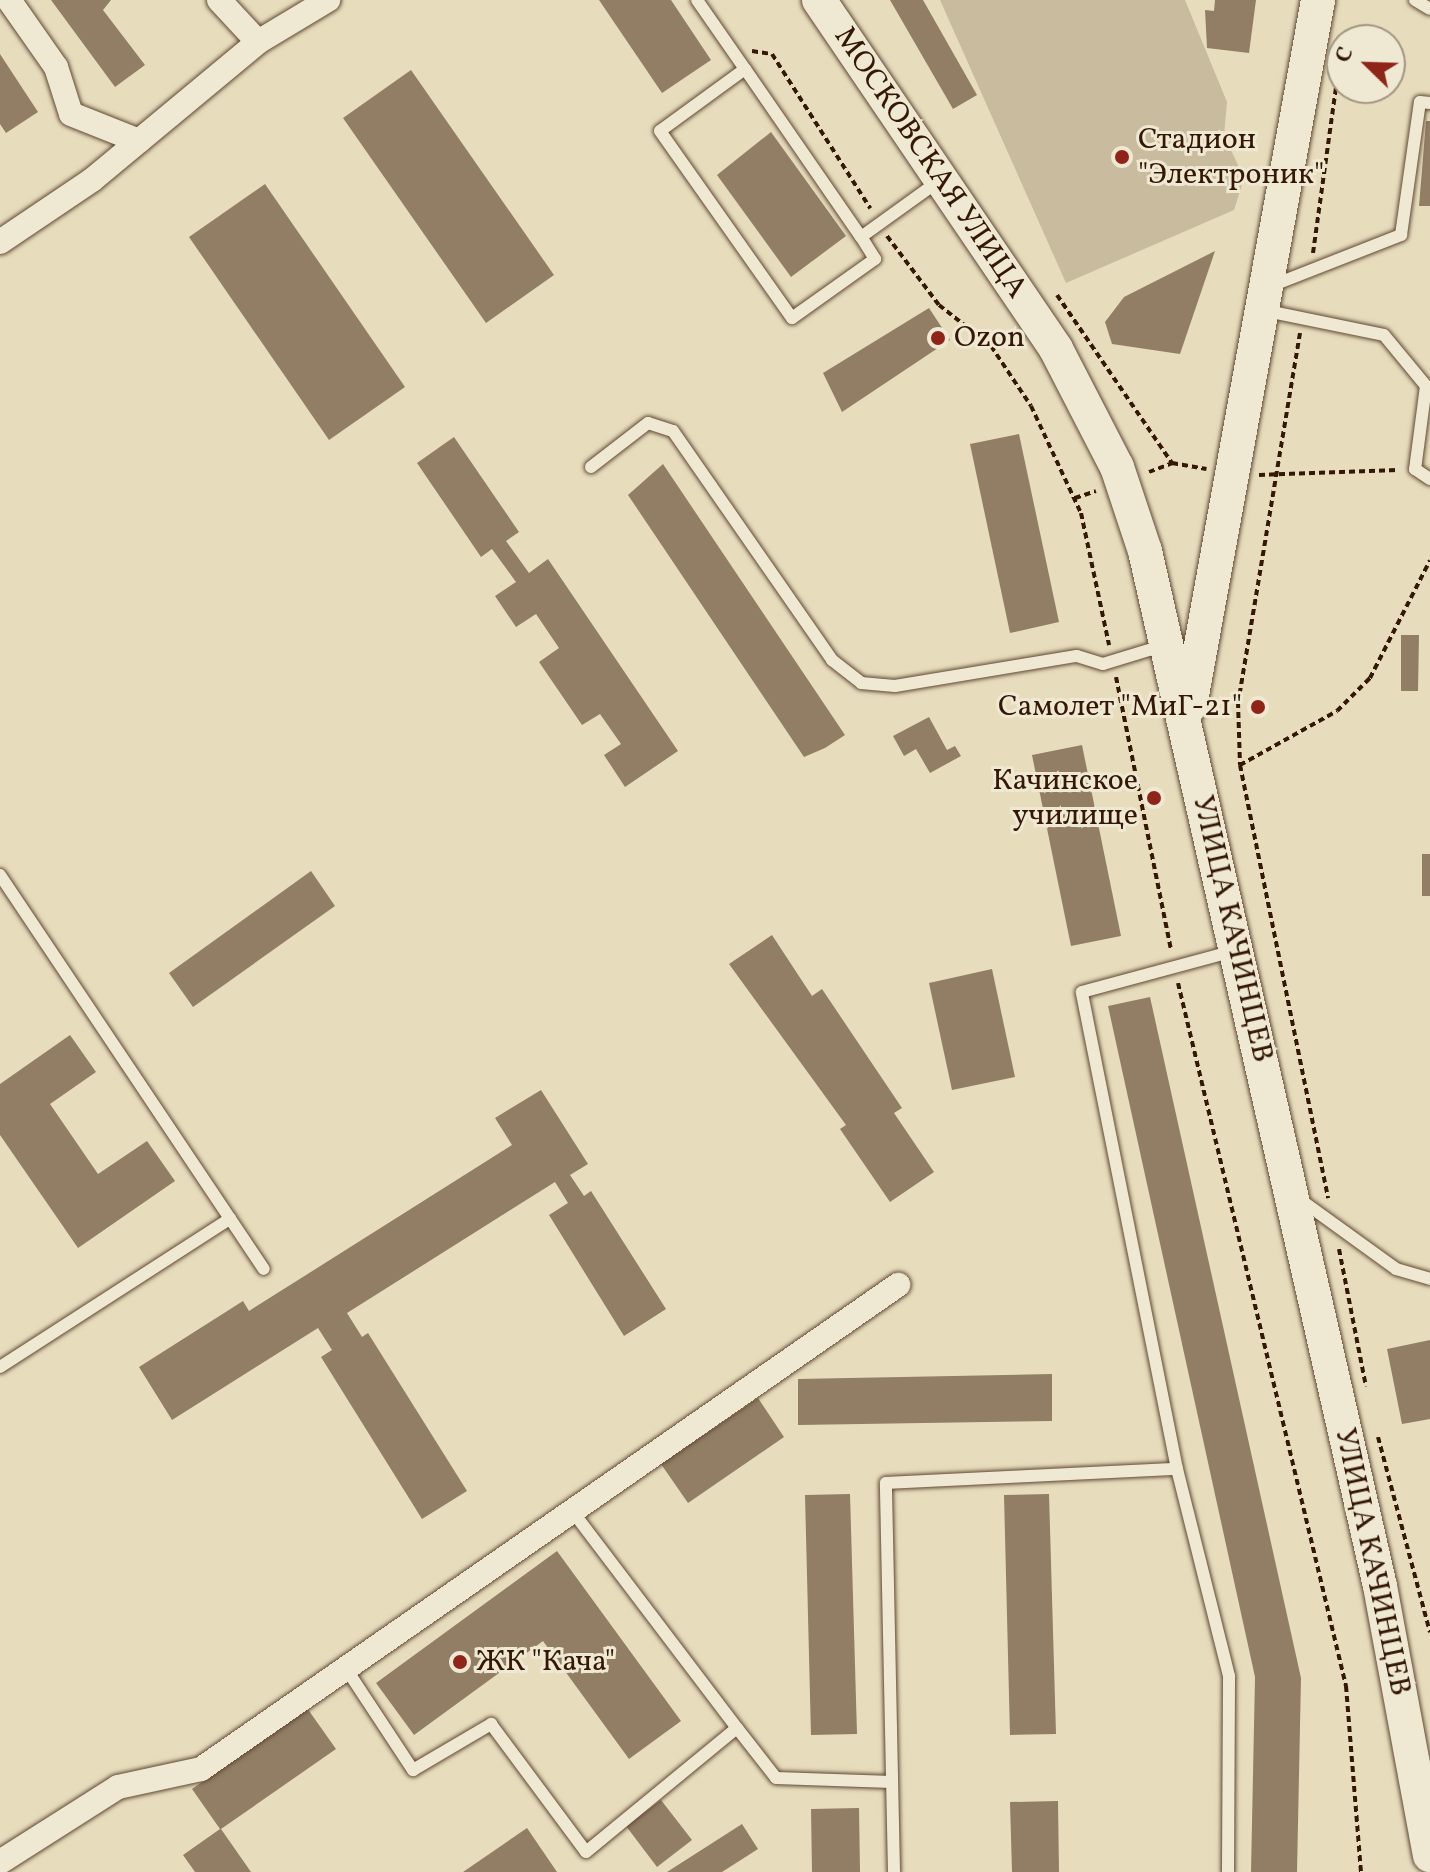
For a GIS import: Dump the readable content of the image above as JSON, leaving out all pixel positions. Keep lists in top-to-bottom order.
{
  "streets": {
    "main road": ["МОСКОВСКАЯ УЛИЦА", "УЛИЦА КАЧИНЦЕВ"]
  },
  "crossings": [
    ["МОСКОВСКАЯ УЛИЦА", "УЛИЦА КАЧИНЦЕВ"]
  ],
  "places": [
    "Стадион \"Электроник\"",
    "Ozon",
    "Самолет \"МиГ-21\"",
    "Качинское училище",
    "ЖК \"Кача\""
  ],
  "north": "top left"
}
